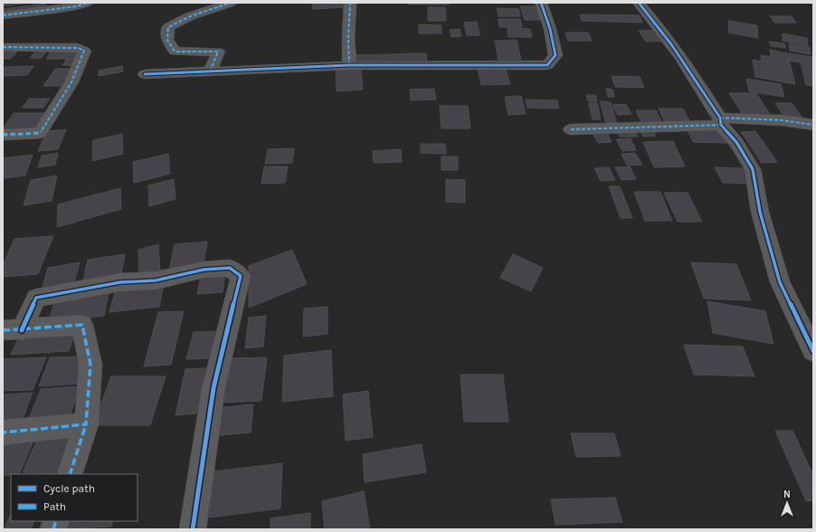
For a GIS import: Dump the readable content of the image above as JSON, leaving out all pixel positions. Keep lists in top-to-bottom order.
{
  "legend": ["Cycle path", "Path"],
  "north": "top"
}
